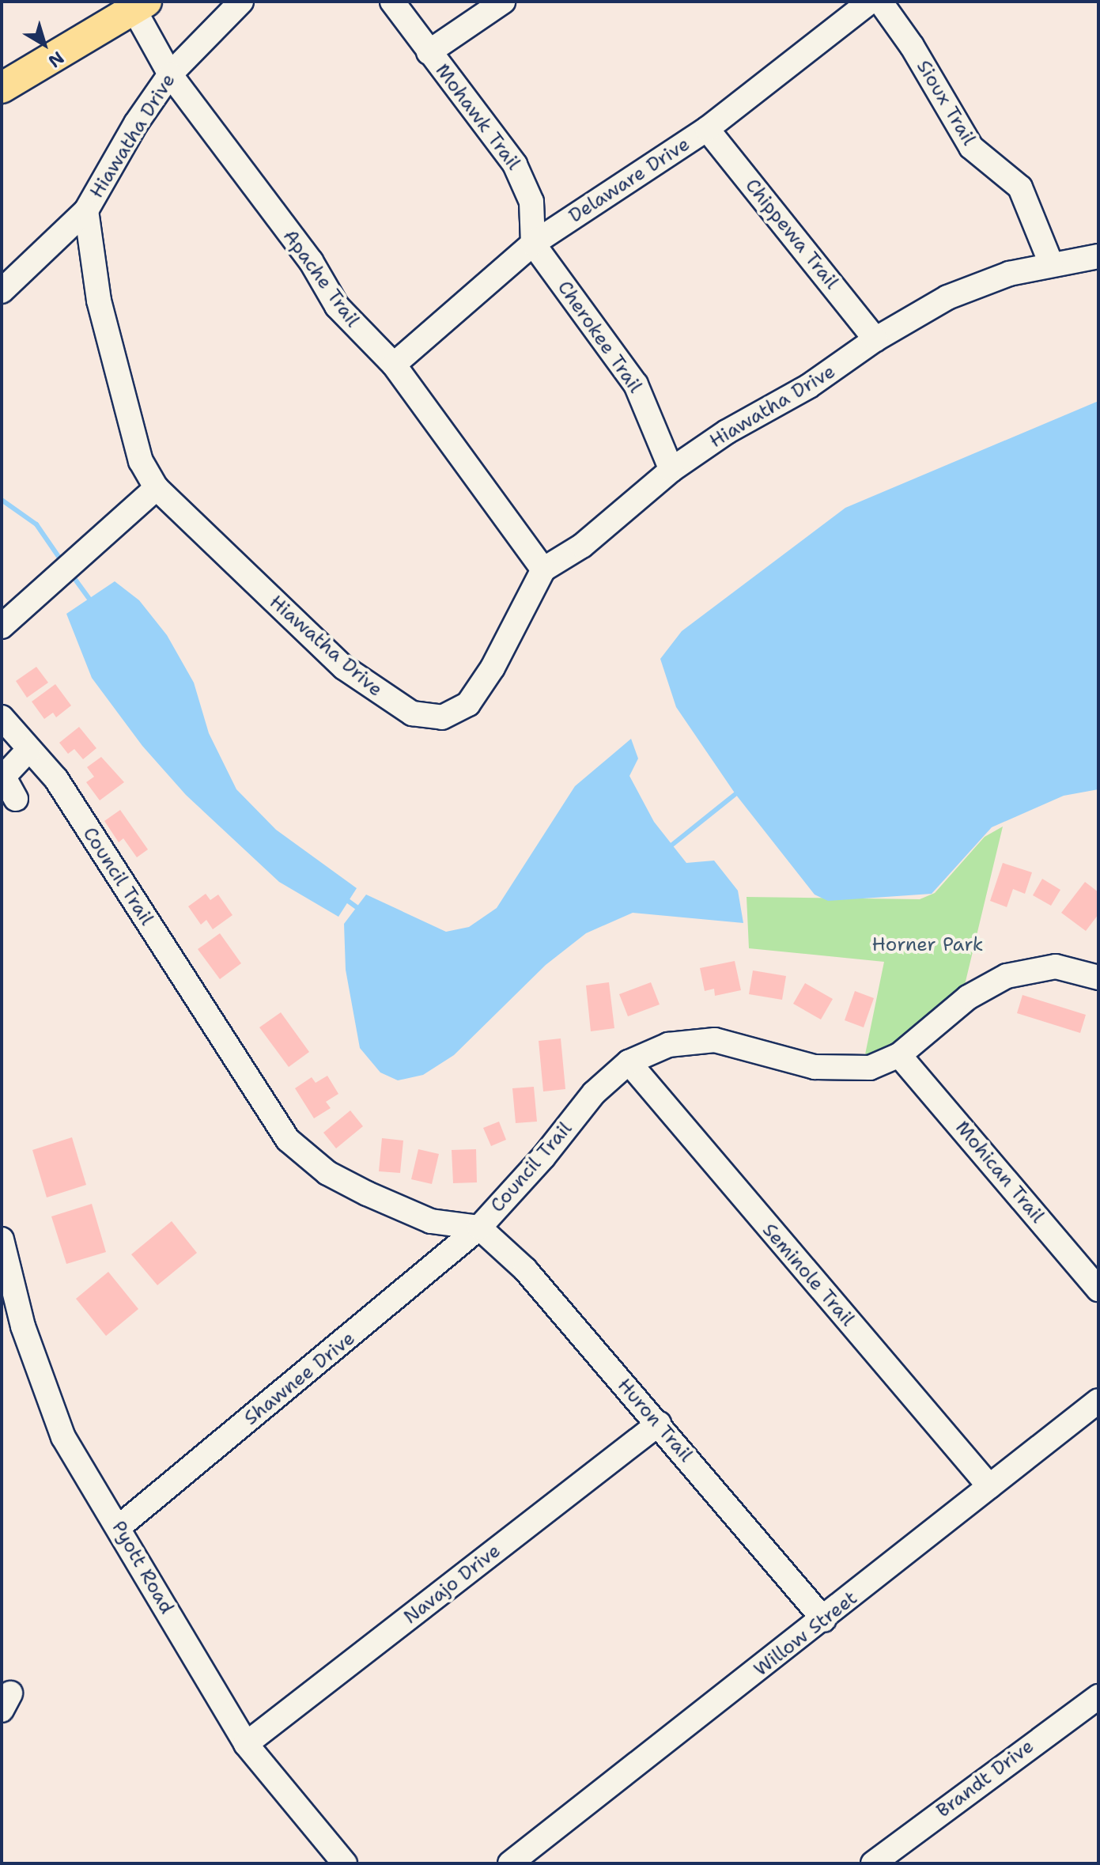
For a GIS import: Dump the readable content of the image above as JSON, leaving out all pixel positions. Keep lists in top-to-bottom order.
{
  "streets": {
    "street": [
      "Sioux Trail",
      "Mohawk Trail",
      "Hiawatha Drive",
      "Delaware Drive",
      "Chippewa Trail",
      "Apache Trail",
      "Cherokee Trail",
      "Council Trail",
      "Mohican Trail",
      "Seminole Trail",
      "Shawnee Drive",
      "Huron Trail",
      "Pyott Road",
      "Navajo Drive",
      "Willow Street",
      "Brandt Drive"
    ]
  },
  "crossings": [
    ["Sioux Trail", "Hiawatha Drive"],
    ["Mohawk Trail", "Delaware Drive"],
    ["Mohawk Trail", "Cherokee Trail"],
    ["Hiawatha Drive", "Chippewa Trail"],
    ["Hiawatha Drive", "Apache Trail"],
    ["Hiawatha Drive", "Cherokee Trail"],
    ["Delaware Drive", "Chippewa Trail"],
    ["Delaware Drive", "Apache Trail"],
    ["Delaware Drive", "Cherokee Trail"],
    ["Council Trail", "Mohican Trail"],
    ["Council Trail", "Seminole Trail"],
    ["Council Trail", "Shawnee Drive"],
    ["Council Trail", "Huron Trail"],
    ["Seminole Trail", "Willow Street"],
    ["Shawnee Drive", "Huron Trail"],
    ["Shawnee Drive", "Pyott Road"],
    ["Huron Trail", "Navajo Drive"],
    ["Huron Trail", "Willow Street"],
    ["Pyott Road", "Navajo Drive"]
  ],
  "parks": ["Horner Park"],
  "north": "bottom right"
}
